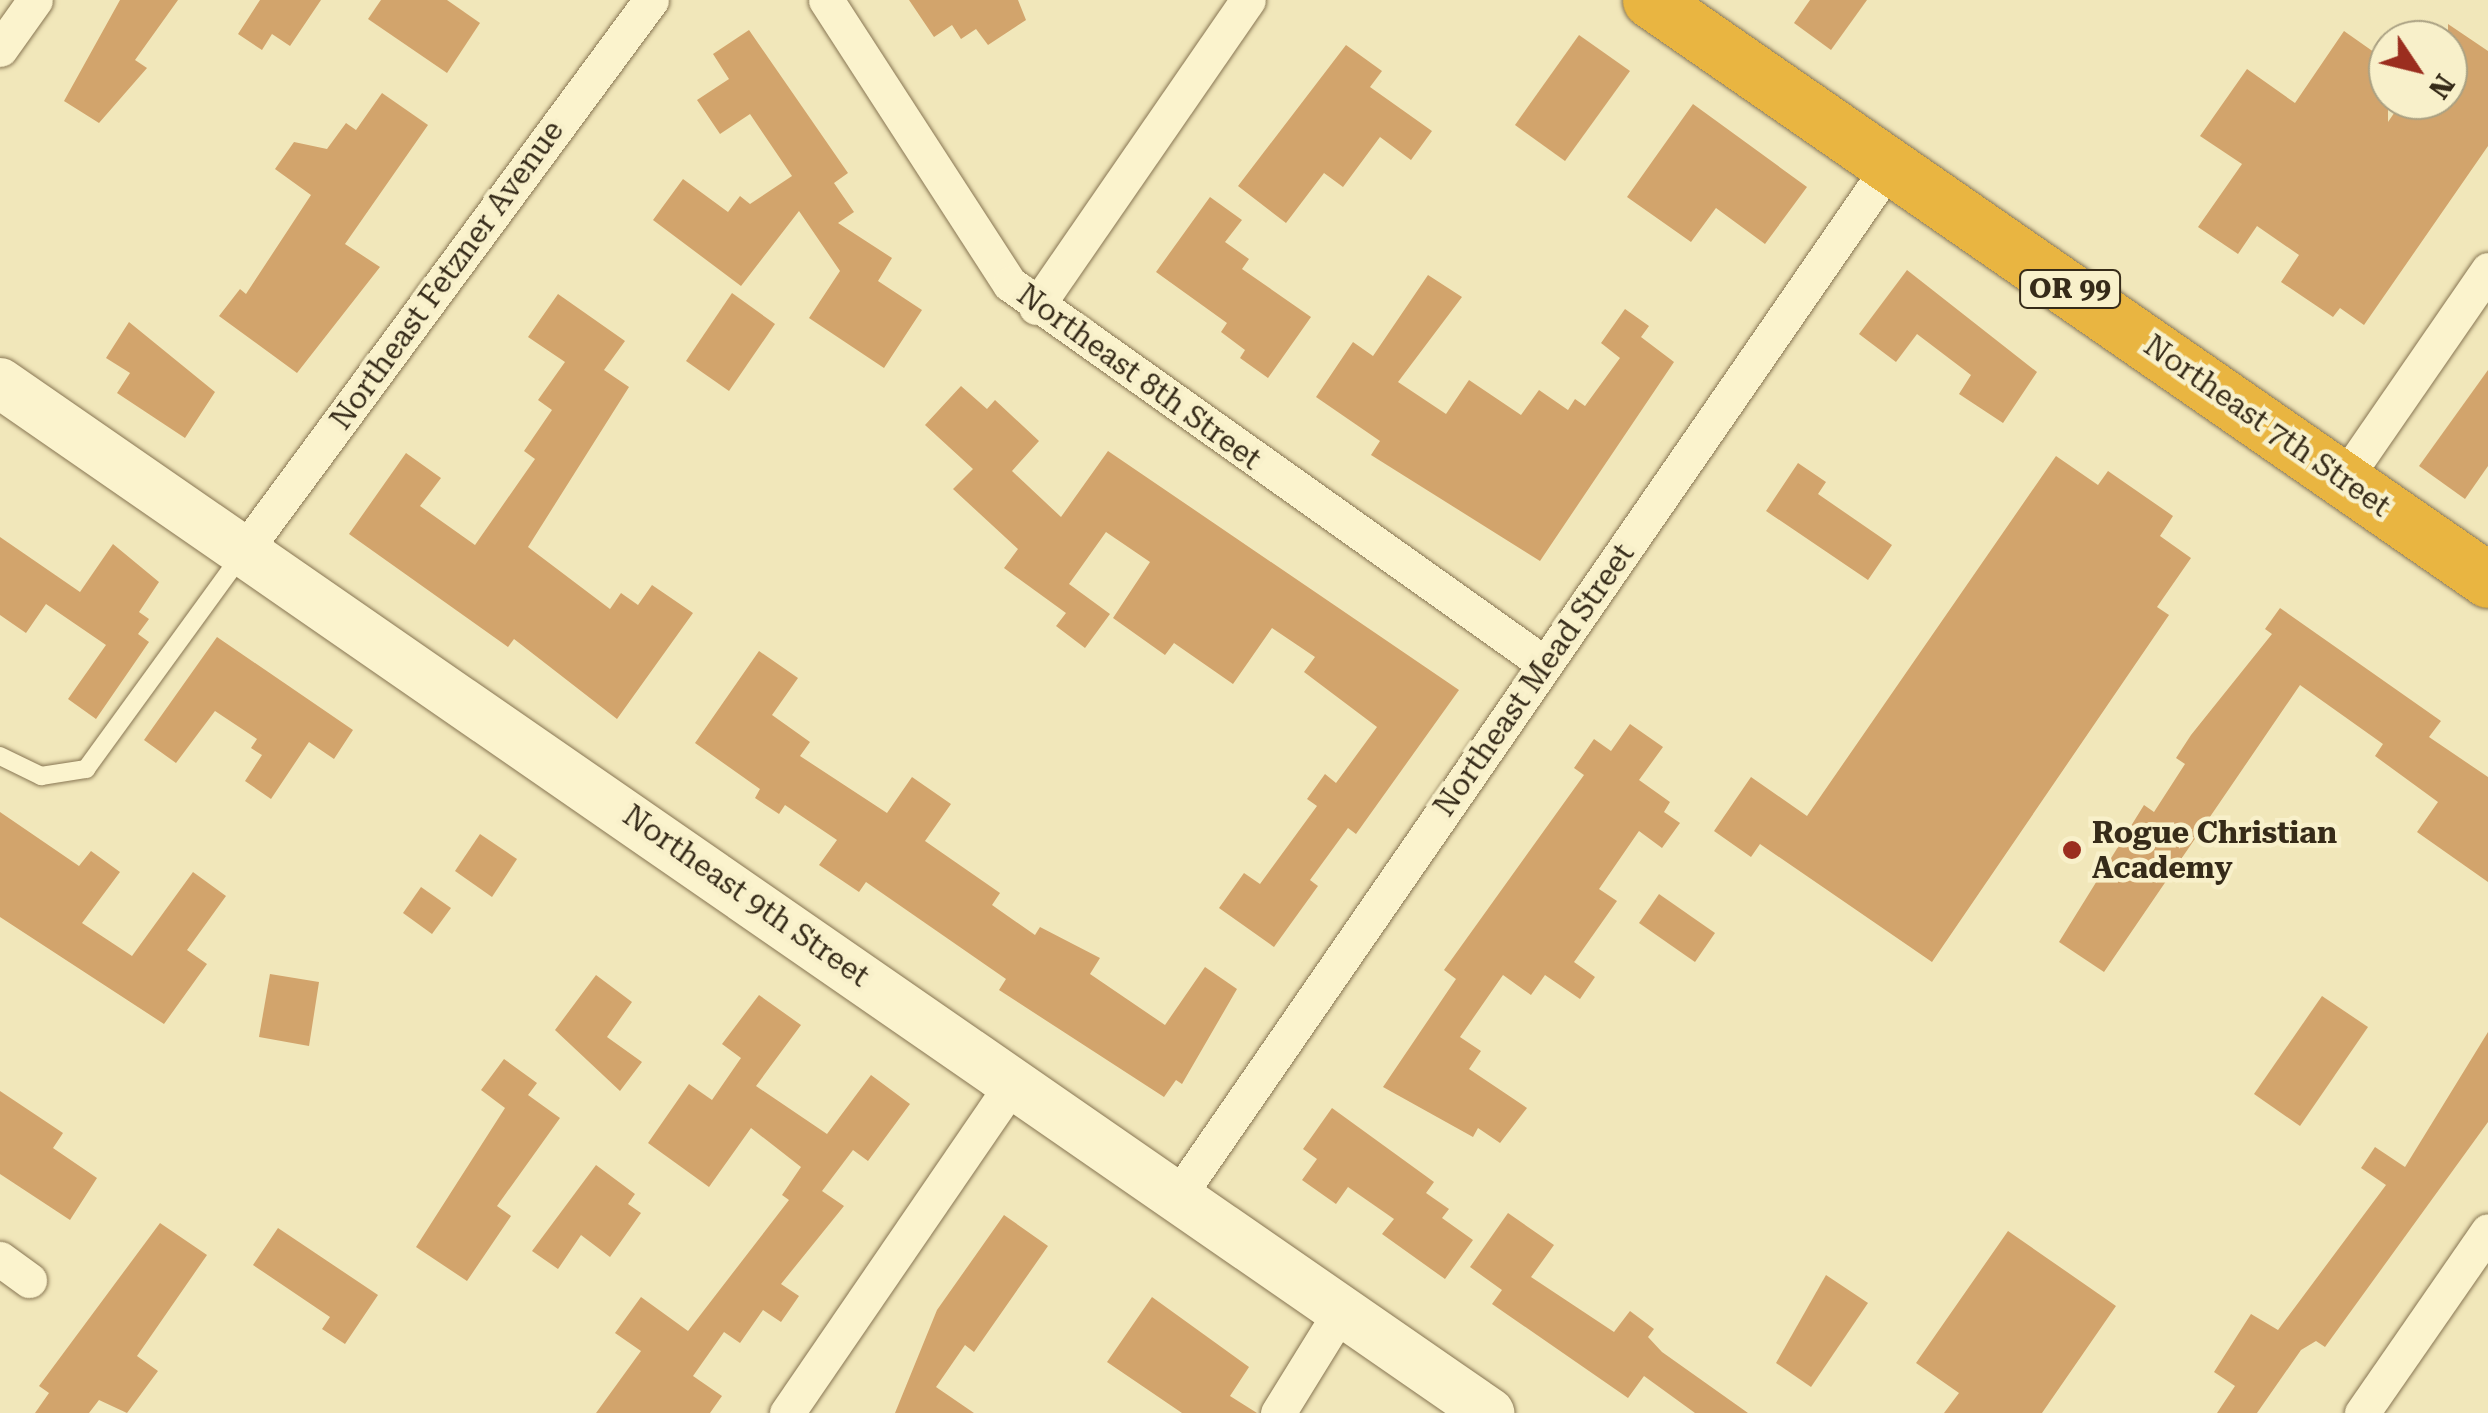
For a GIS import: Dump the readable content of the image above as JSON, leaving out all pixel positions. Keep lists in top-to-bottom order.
{
  "streets": {
    "highway": ["OR 99", "Northeast 7th Street"],
    "street": [
      "Northeast Fetzner Avenue",
      "Northeast 8th Street",
      "Northeast Mead Street",
      "Northeast 9th Street"
    ]
  },
  "crossings": [
    ["Northeast Fetzner Avenue", "Northeast 9th Street"],
    ["Northeast 8th Street", "Northeast Mead Street"],
    ["Northeast 7th Street", "Northeast Mead Street"],
    ["Northeast Mead Street", "Northeast 9th Street"]
  ],
  "places": ["Rogue Christian Academy"],
  "north": "bottom right"
}
